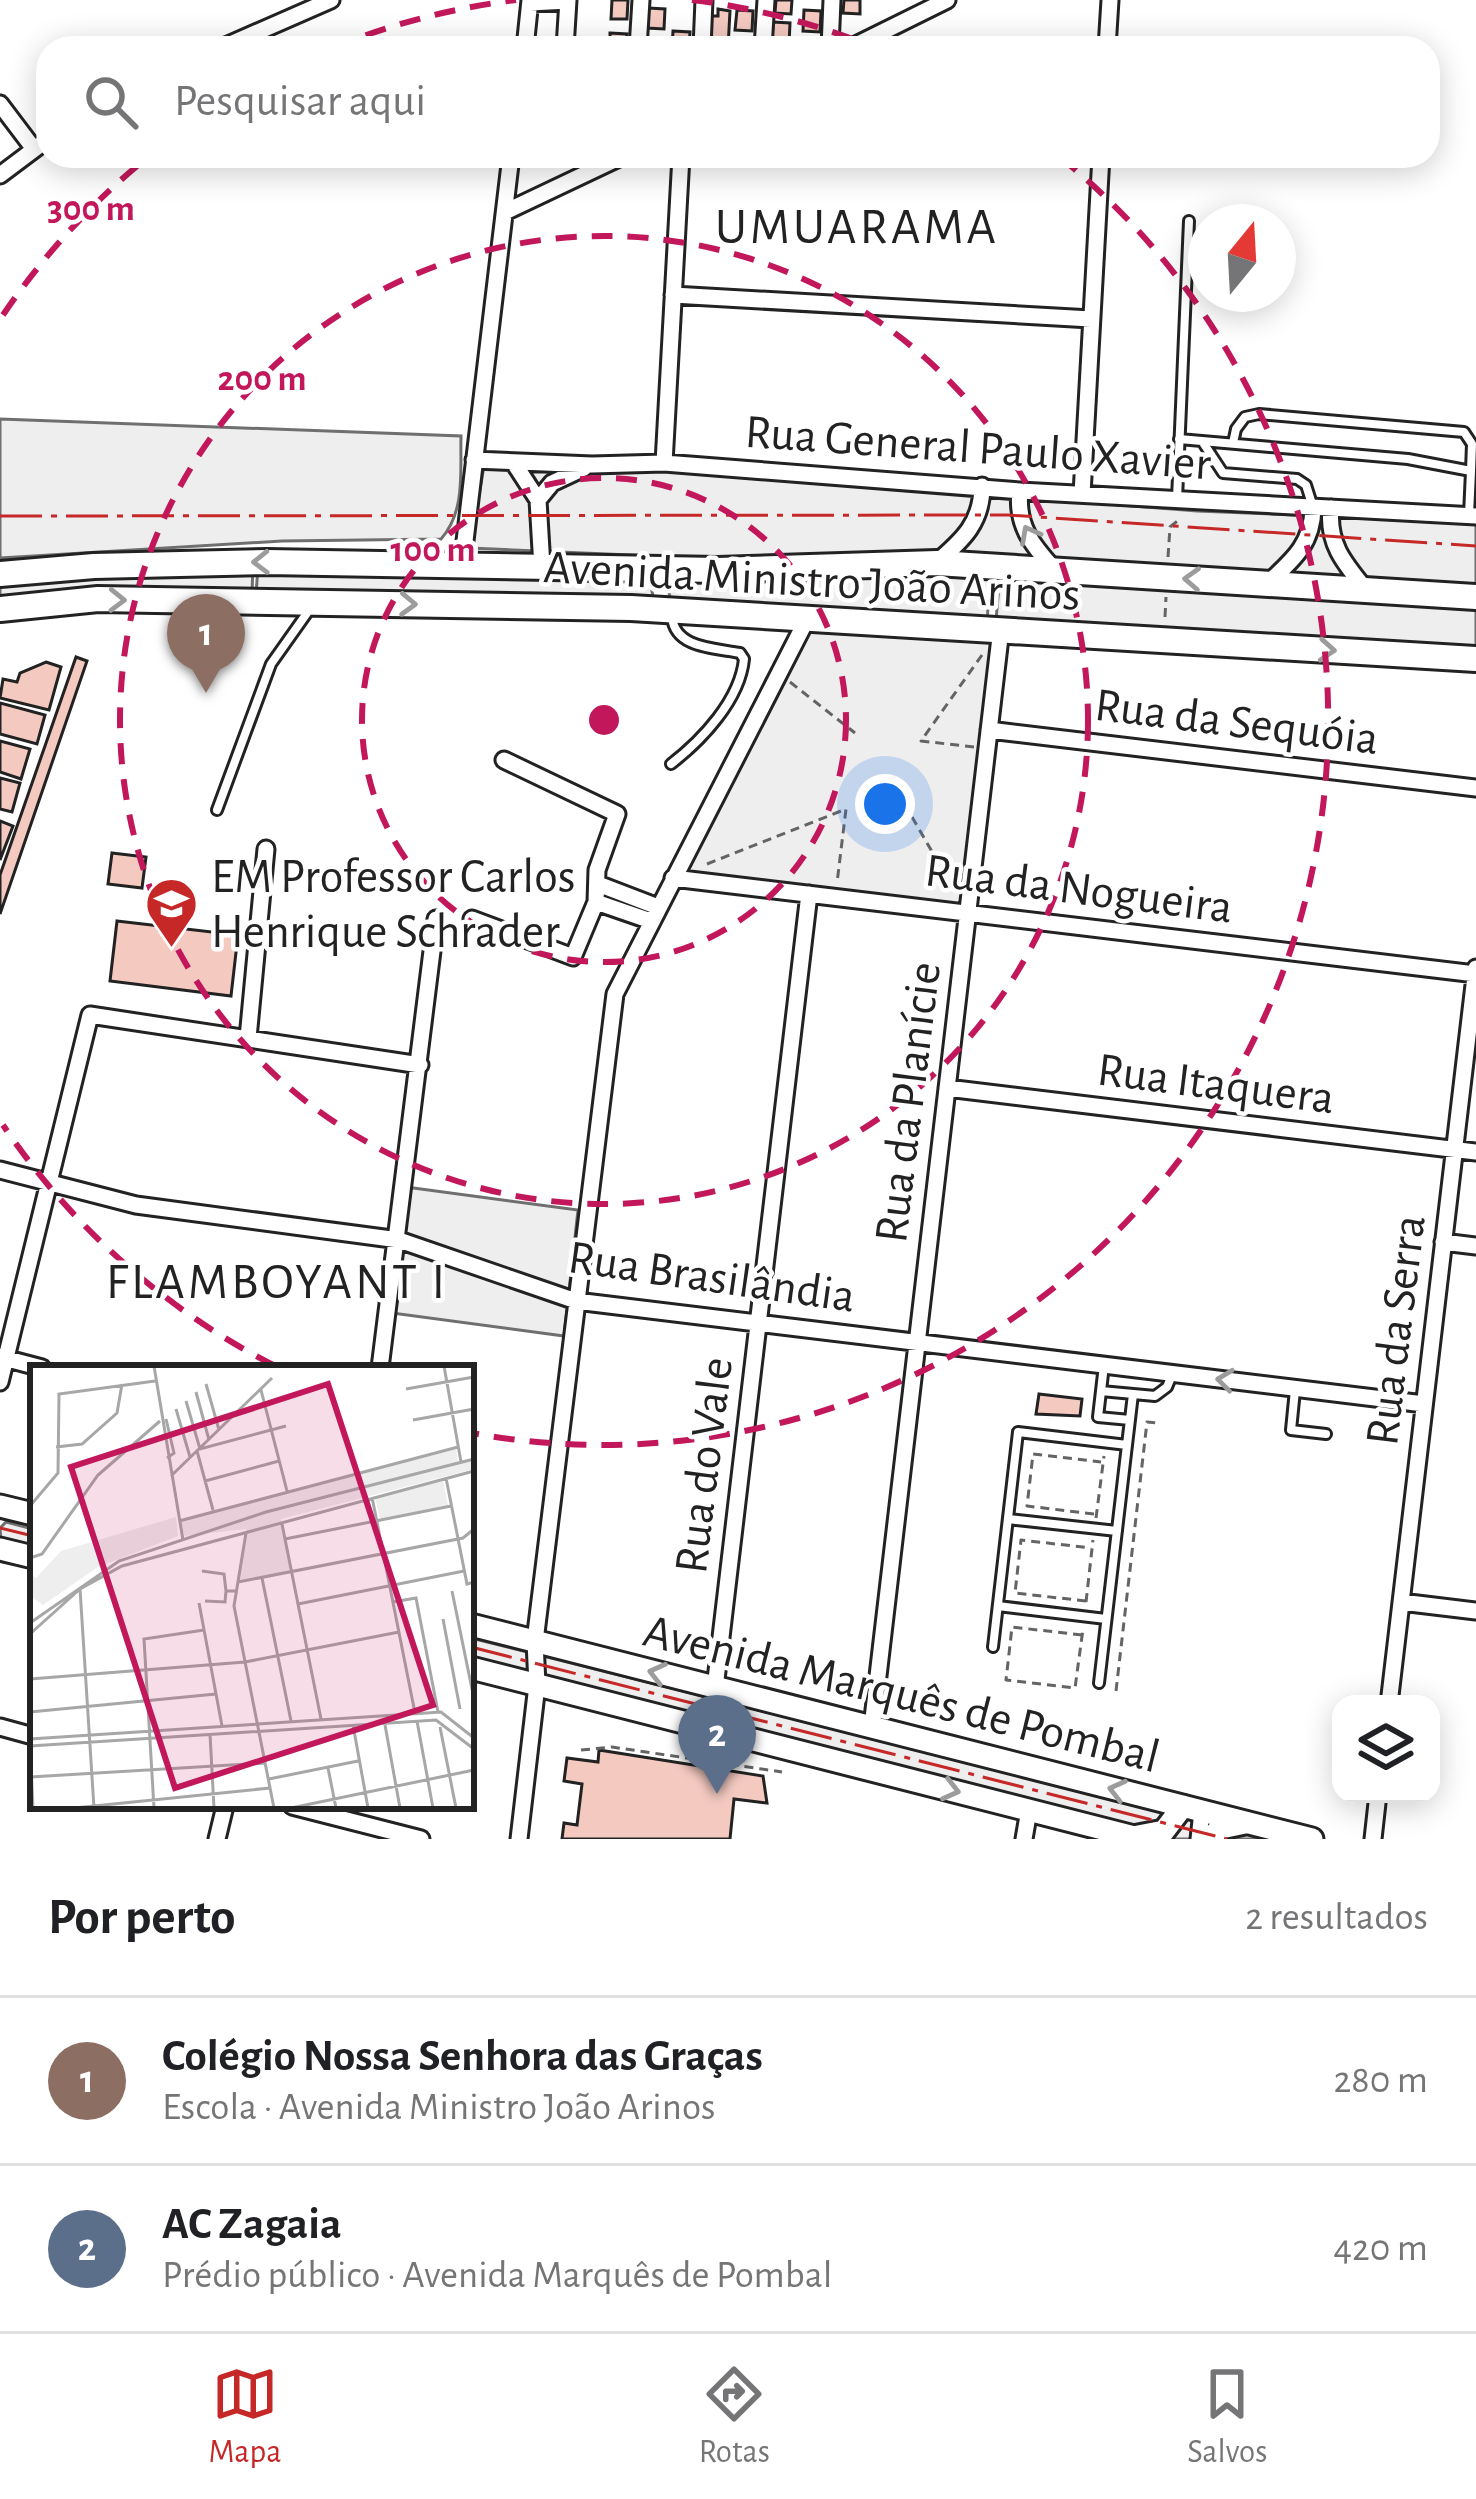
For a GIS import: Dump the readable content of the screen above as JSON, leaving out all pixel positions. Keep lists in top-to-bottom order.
{
  "streets": {
    "main road": ["Avenida Ministro João Arinos", "Avenida Marquês de Pombal"],
    "street": [
      "Rua General Paulo Xavier",
      "Rua da Sequóia",
      "Rua da Nogueira",
      "Rua Itaquera",
      "Rua da Planície",
      "Rua Brasilândia",
      "Rua da Serra",
      "Rua do Vale"
    ]
  },
  "crossings": [
    ["Avenida Ministro João Arinos", "Rua da Planície"],
    ["Rua da Sequóia", "Rua da Planície"],
    ["Rua da Nogueira", "Rua da Planície"],
    ["Rua da Nogueira", "Rua da Serra"],
    ["Rua da Nogueira", "Rua do Vale"],
    ["Rua Itaquera", "Rua da Planície"],
    ["Rua Itaquera", "Rua da Serra"],
    ["Rua da Planície", "Rua Brasilândia"],
    ["Rua da Planície", "Avenida Marquês de Pombal"],
    ["Rua Brasilândia", "Rua da Serra"],
    ["Rua Brasilândia", "Rua do Vale"],
    ["Rua do Vale", "Avenida Marquês de Pombal"]
  ],
  "districts": ["UMUARAMA", "FLAMBOYANT I"],
  "places": {
    "school or university": ["EM Professor Carlos Henrique Schrader"]
  },
  "north": "top",
  "page": {
    "search": "Pesquisar aqui",
    "pins": ["1", "2"],
    "heading": ["Por perto", "2 resultados"],
    "list": [
      {
        "mark": "1",
        "name": "Colégio Nossa Senhora das Graças",
        "note": "Escola · Avenida Ministro João Arinos",
        "value": "280 m"
      },
      {
        "mark": "2",
        "name": "AC Zagaia",
        "note": "Prédio público · Avenida Marquês de Pombal",
        "value": "420 m"
      }
    ],
    "nav": ["Mapa", "Rotas", "Salvos"]
  },
  "rings": ["300 m", "200 m", "100 m"]
}
